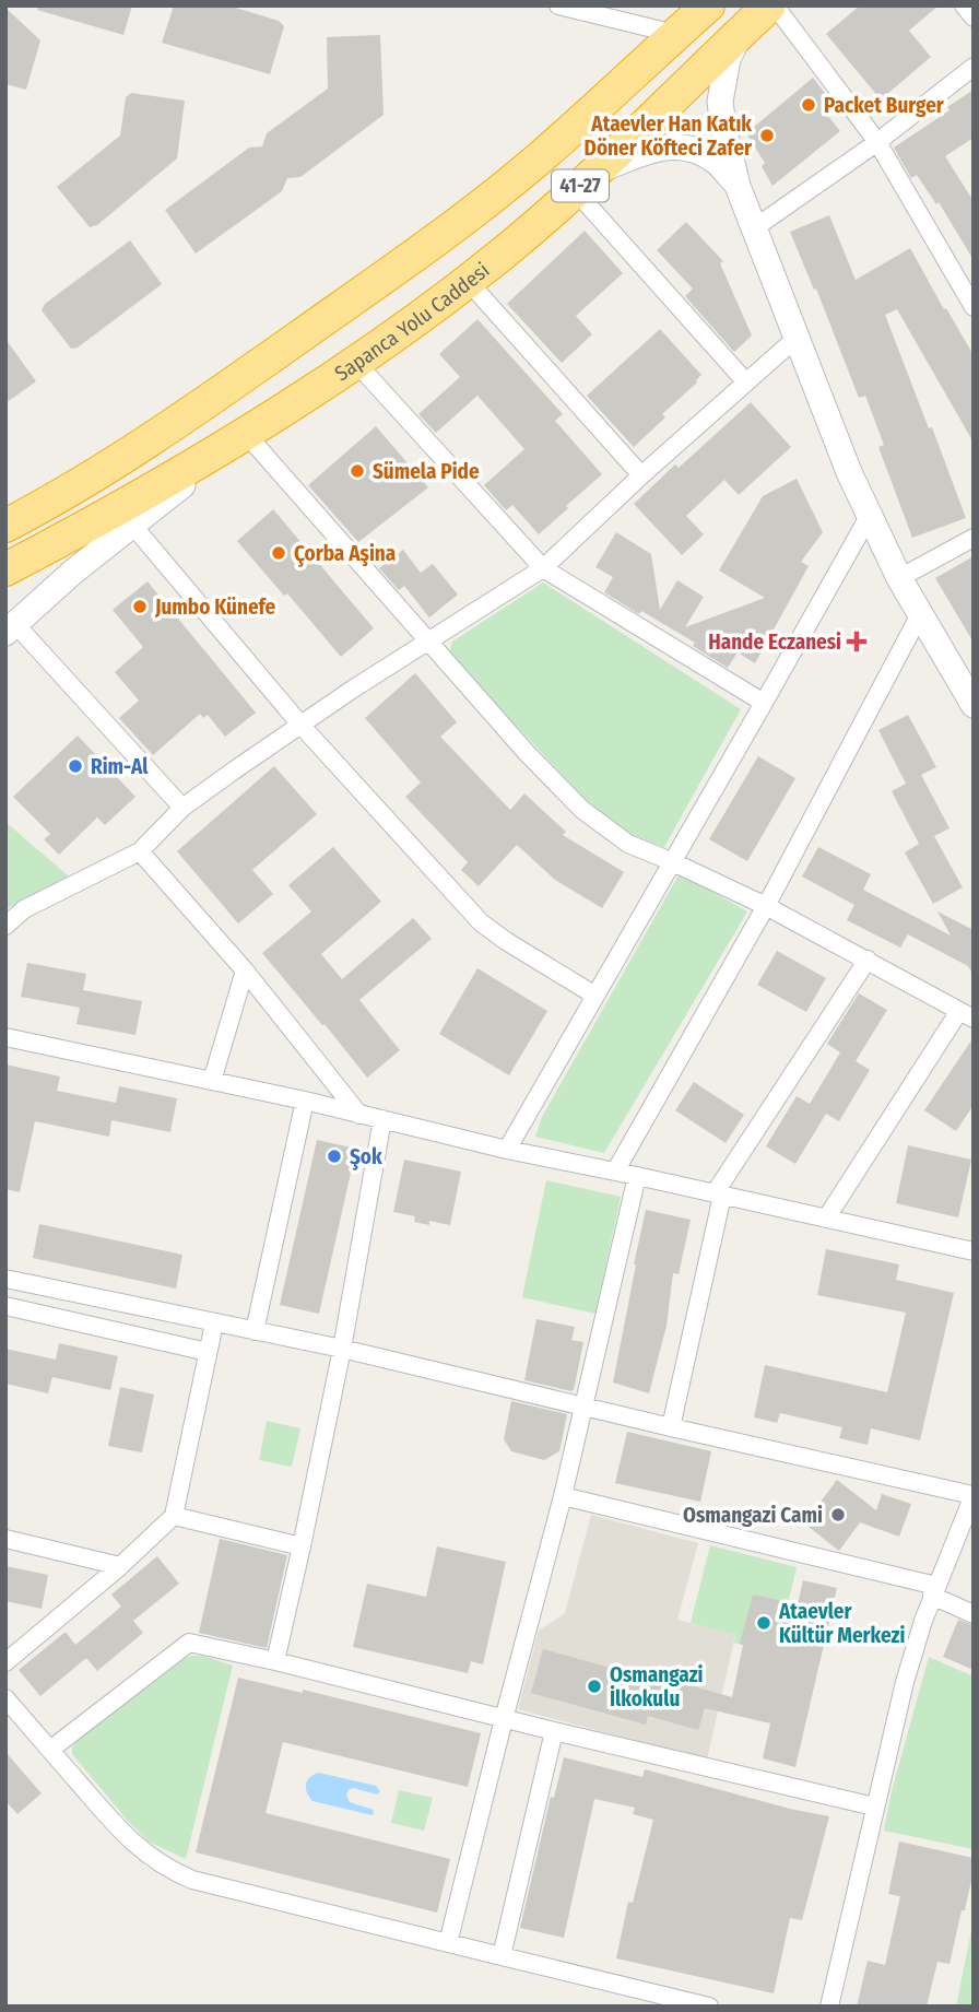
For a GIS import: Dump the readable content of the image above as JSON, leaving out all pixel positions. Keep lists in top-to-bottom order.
{
  "streets": {
    "highway": ["41-27", "Sapanca Yolu Caddesi"]
  },
  "places": {
    "other": [
      "Packet Burger",
      "Ataevler Han Katık Döner Köfteci Zafer",
      "Sümela Pide",
      "Çorba Aşina",
      "Jumbo Künefe",
      "Rim-Al",
      "Şok",
      "Osmangazi Cami",
      "Ataevler Kültür Merkezi",
      "Osmangazi İlkokulu"
    ],
    "health": ["Hande Eczanesi"]
  }
}
